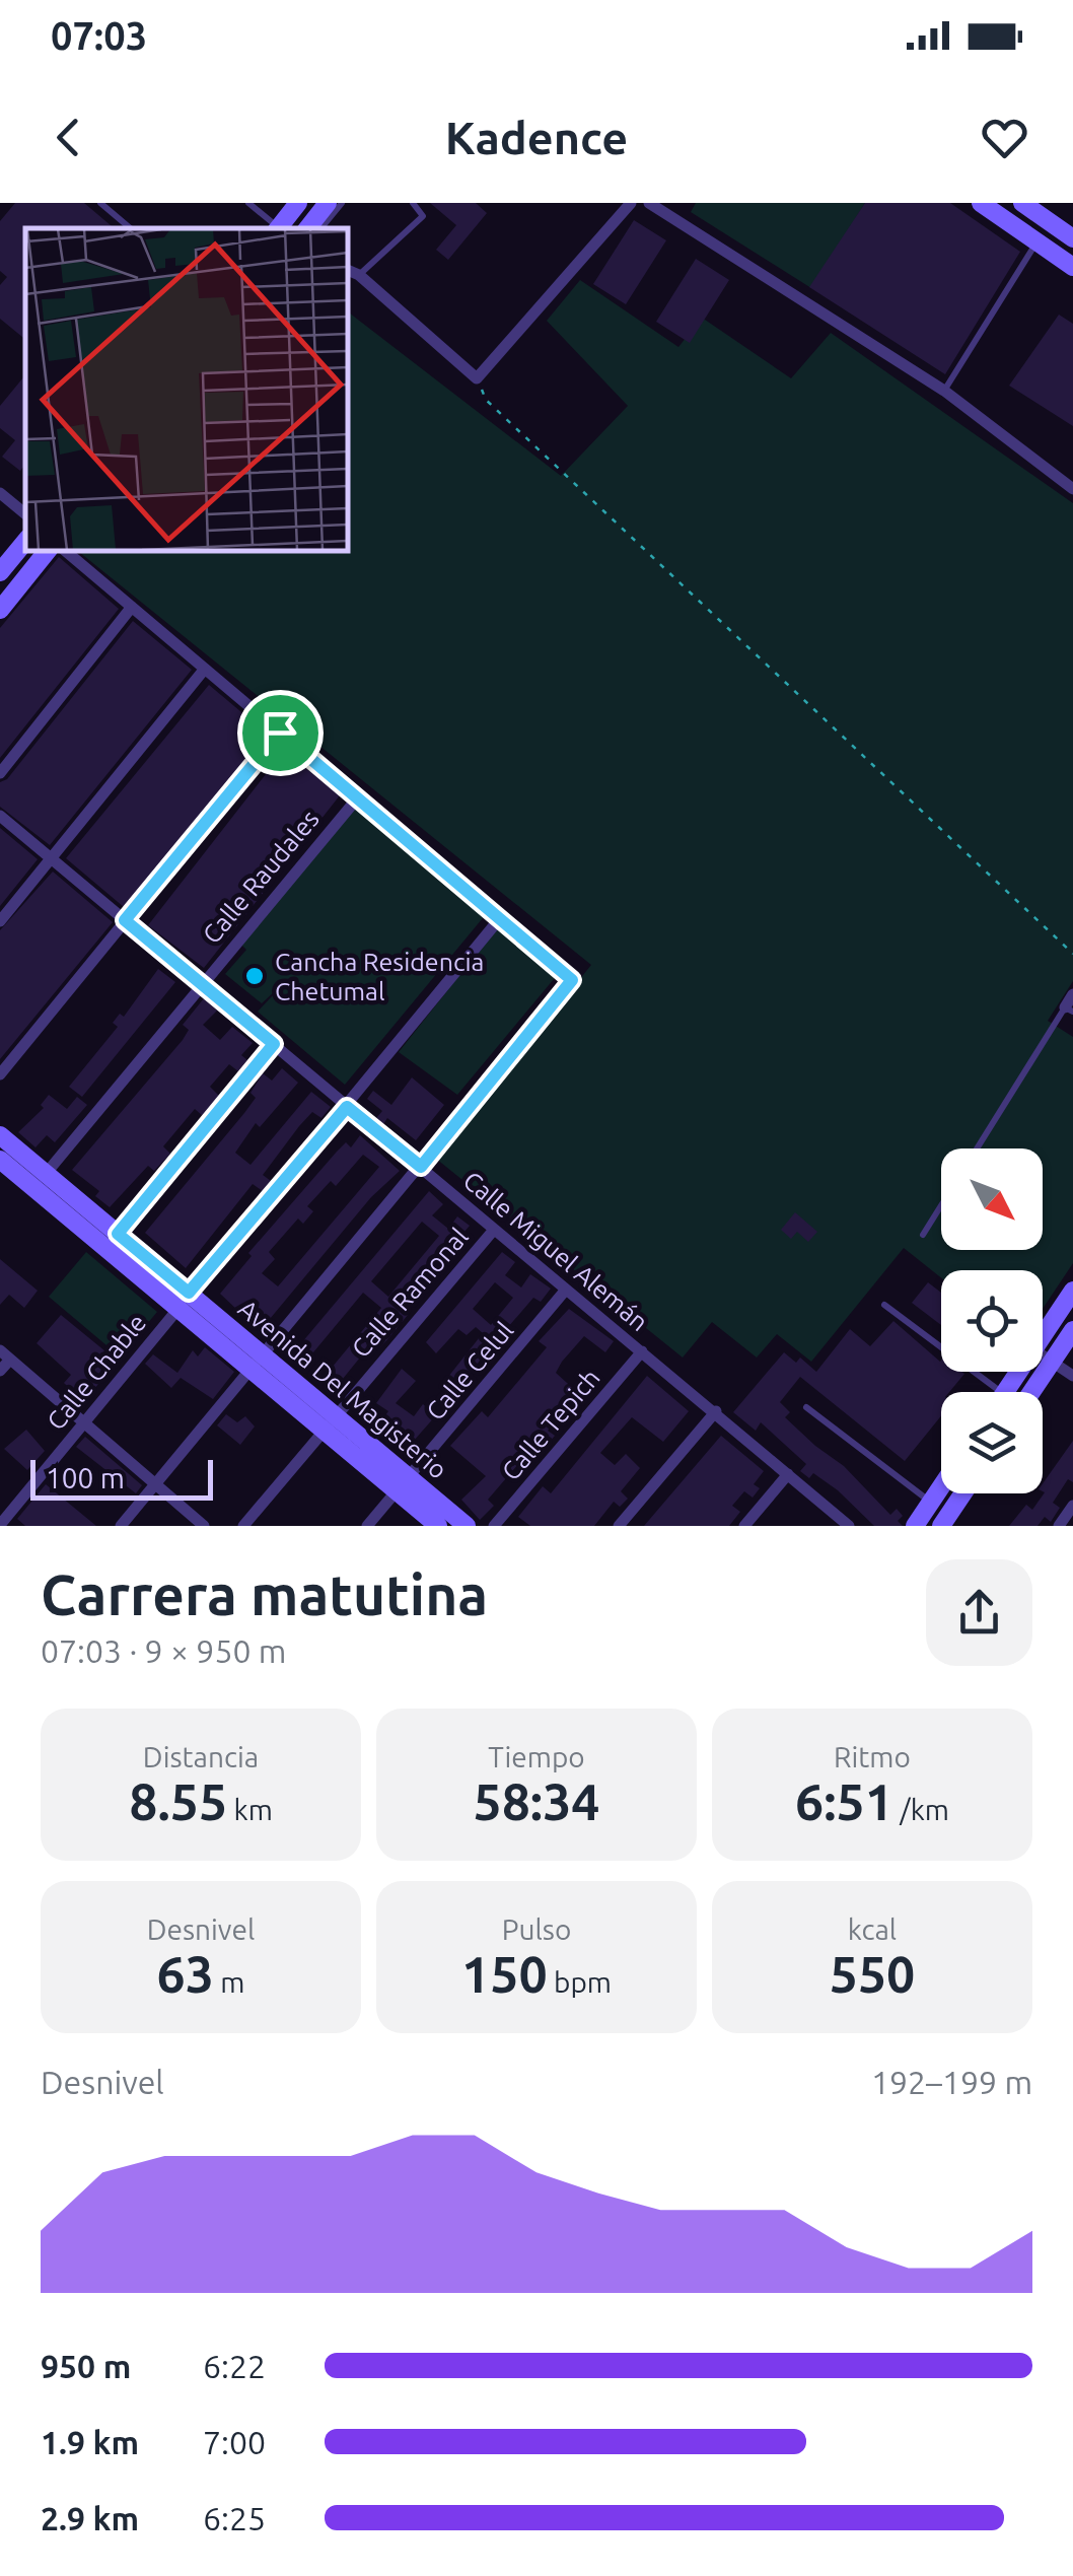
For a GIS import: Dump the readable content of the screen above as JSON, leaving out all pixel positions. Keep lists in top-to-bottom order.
{
  "streets": {
    "street": [
      "Calle Raudales",
      "Calle Miguel Alemán",
      "Calle Ramonal",
      "Calle Celul",
      "Calle Chable",
      "Avenida Del Magisterio",
      "Calle Tepich"
    ]
  },
  "crossings": [
    ["Calle Raudales", "Calle Miguel Alemán"],
    ["Calle Raudales", "Avenida Del Magisterio"],
    ["Calle Miguel Alemán", "Calle Ramonal"],
    ["Calle Miguel Alemán", "Calle Celul"],
    ["Calle Miguel Alemán", "Calle Chable"],
    ["Calle Miguel Alemán", "Calle Tepich"],
    ["Calle Ramonal", "Avenida Del Magisterio"],
    ["Calle Celul", "Avenida Del Magisterio"],
    ["Calle Chable", "Avenida Del Magisterio"]
  ],
  "places": ["Cancha Residencia Chetumal"],
  "scale_bar": "100 m",
  "north": "bottom right",
  "page": {
    "status": "07:03",
    "header": "Kadence",
    "scale": "100 m",
    "heading": ["Carrera matutina", "07:03 · 9 × 950 m"],
    "stats": [
      ["Distancia", "8.55 km"],
      ["Tiempo", "58:34"],
      ["Ritmo", "6:51 /km"],
      ["Desnivel", "63 m"],
      ["Pulso", "150 bpm"],
      ["kcal", "550"]
    ],
    "chart": ["Desnivel", "192–199 m"],
    "list": [
      {
        "name": "950 m",
        "note": "6:22"
      },
      {
        "name": "1.9 km",
        "note": "7:00"
      },
      {
        "name": "2.9 km",
        "note": "6:25"
      }
    ]
  }
}
